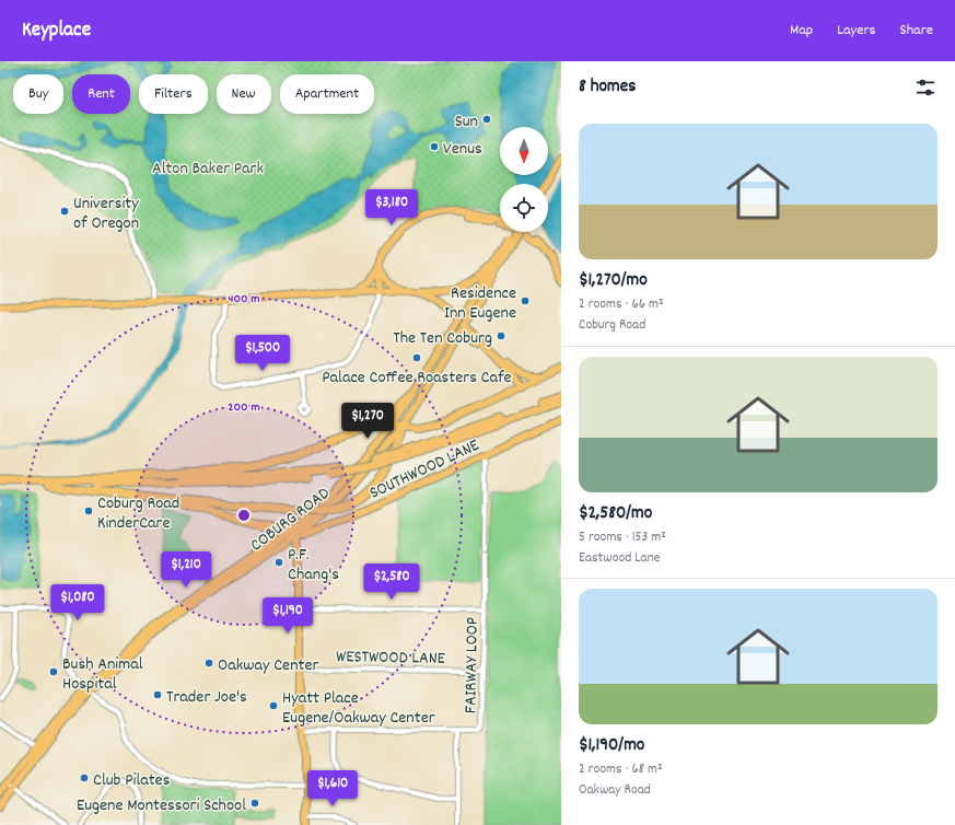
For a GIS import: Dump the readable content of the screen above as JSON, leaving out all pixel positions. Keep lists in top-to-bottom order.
{
  "streets": {
    "main road": ["SOUTHWOOD LANE", "COBURG ROAD"],
    "street": ["WESTWOOD LANE", "FAIRWAY LOOP"]
  },
  "crossings": [
    ["SOUTHWOOD LANE", "COBURG ROAD"],
    ["SOUTHWOOD LANE", "FAIRWAY LOOP"],
    ["WESTWOOD LANE", "FAIRWAY LOOP"]
  ],
  "parks": ["Alton Baker Park"],
  "places": [
    "Sun",
    "Venus",
    "University of Oregon",
    "Residence Inn Eugene",
    "The Ten Coburg",
    "Palace Coffee Roasters Cafe",
    "Coburg Road KinderCare",
    "P.F. Chang's",
    "Oakway Center",
    "Bush Animal Hospital",
    "Trader Joe's",
    "Hyatt Place Eugene/Oakway Center",
    "Club Pilates",
    "Eugene Montessori School"
  ],
  "north": "bottom",
  "page": {
    "header": "Keyplace",
    "nav": ["Map", "Layers", "Share"],
    "heading": "8 homes",
    "chip": [
      "Buy",
      "Rent",
      "Filters",
      "New",
      "Apartment"
    ],
    "list": [
      {
        "name": "$1,270/mo",
        "note": "2 rooms · 66 m² · Coburg Road"
      },
      {
        "name": "$2,580/mo",
        "note": "5 rooms · 153 m² · Eastwood Lane"
      },
      {
        "name": "$1,190/mo",
        "note": "2 rooms · 68 m² · Oakway Road"
      }
    ],
    "price": [
      "$3,180",
      "$1,500",
      "$1,270",
      "$1,210",
      "$2,580",
      "$1,080",
      "$1,190",
      "$1,610"
    ]
  },
  "rings": ["400 m", "200 m"]
}
